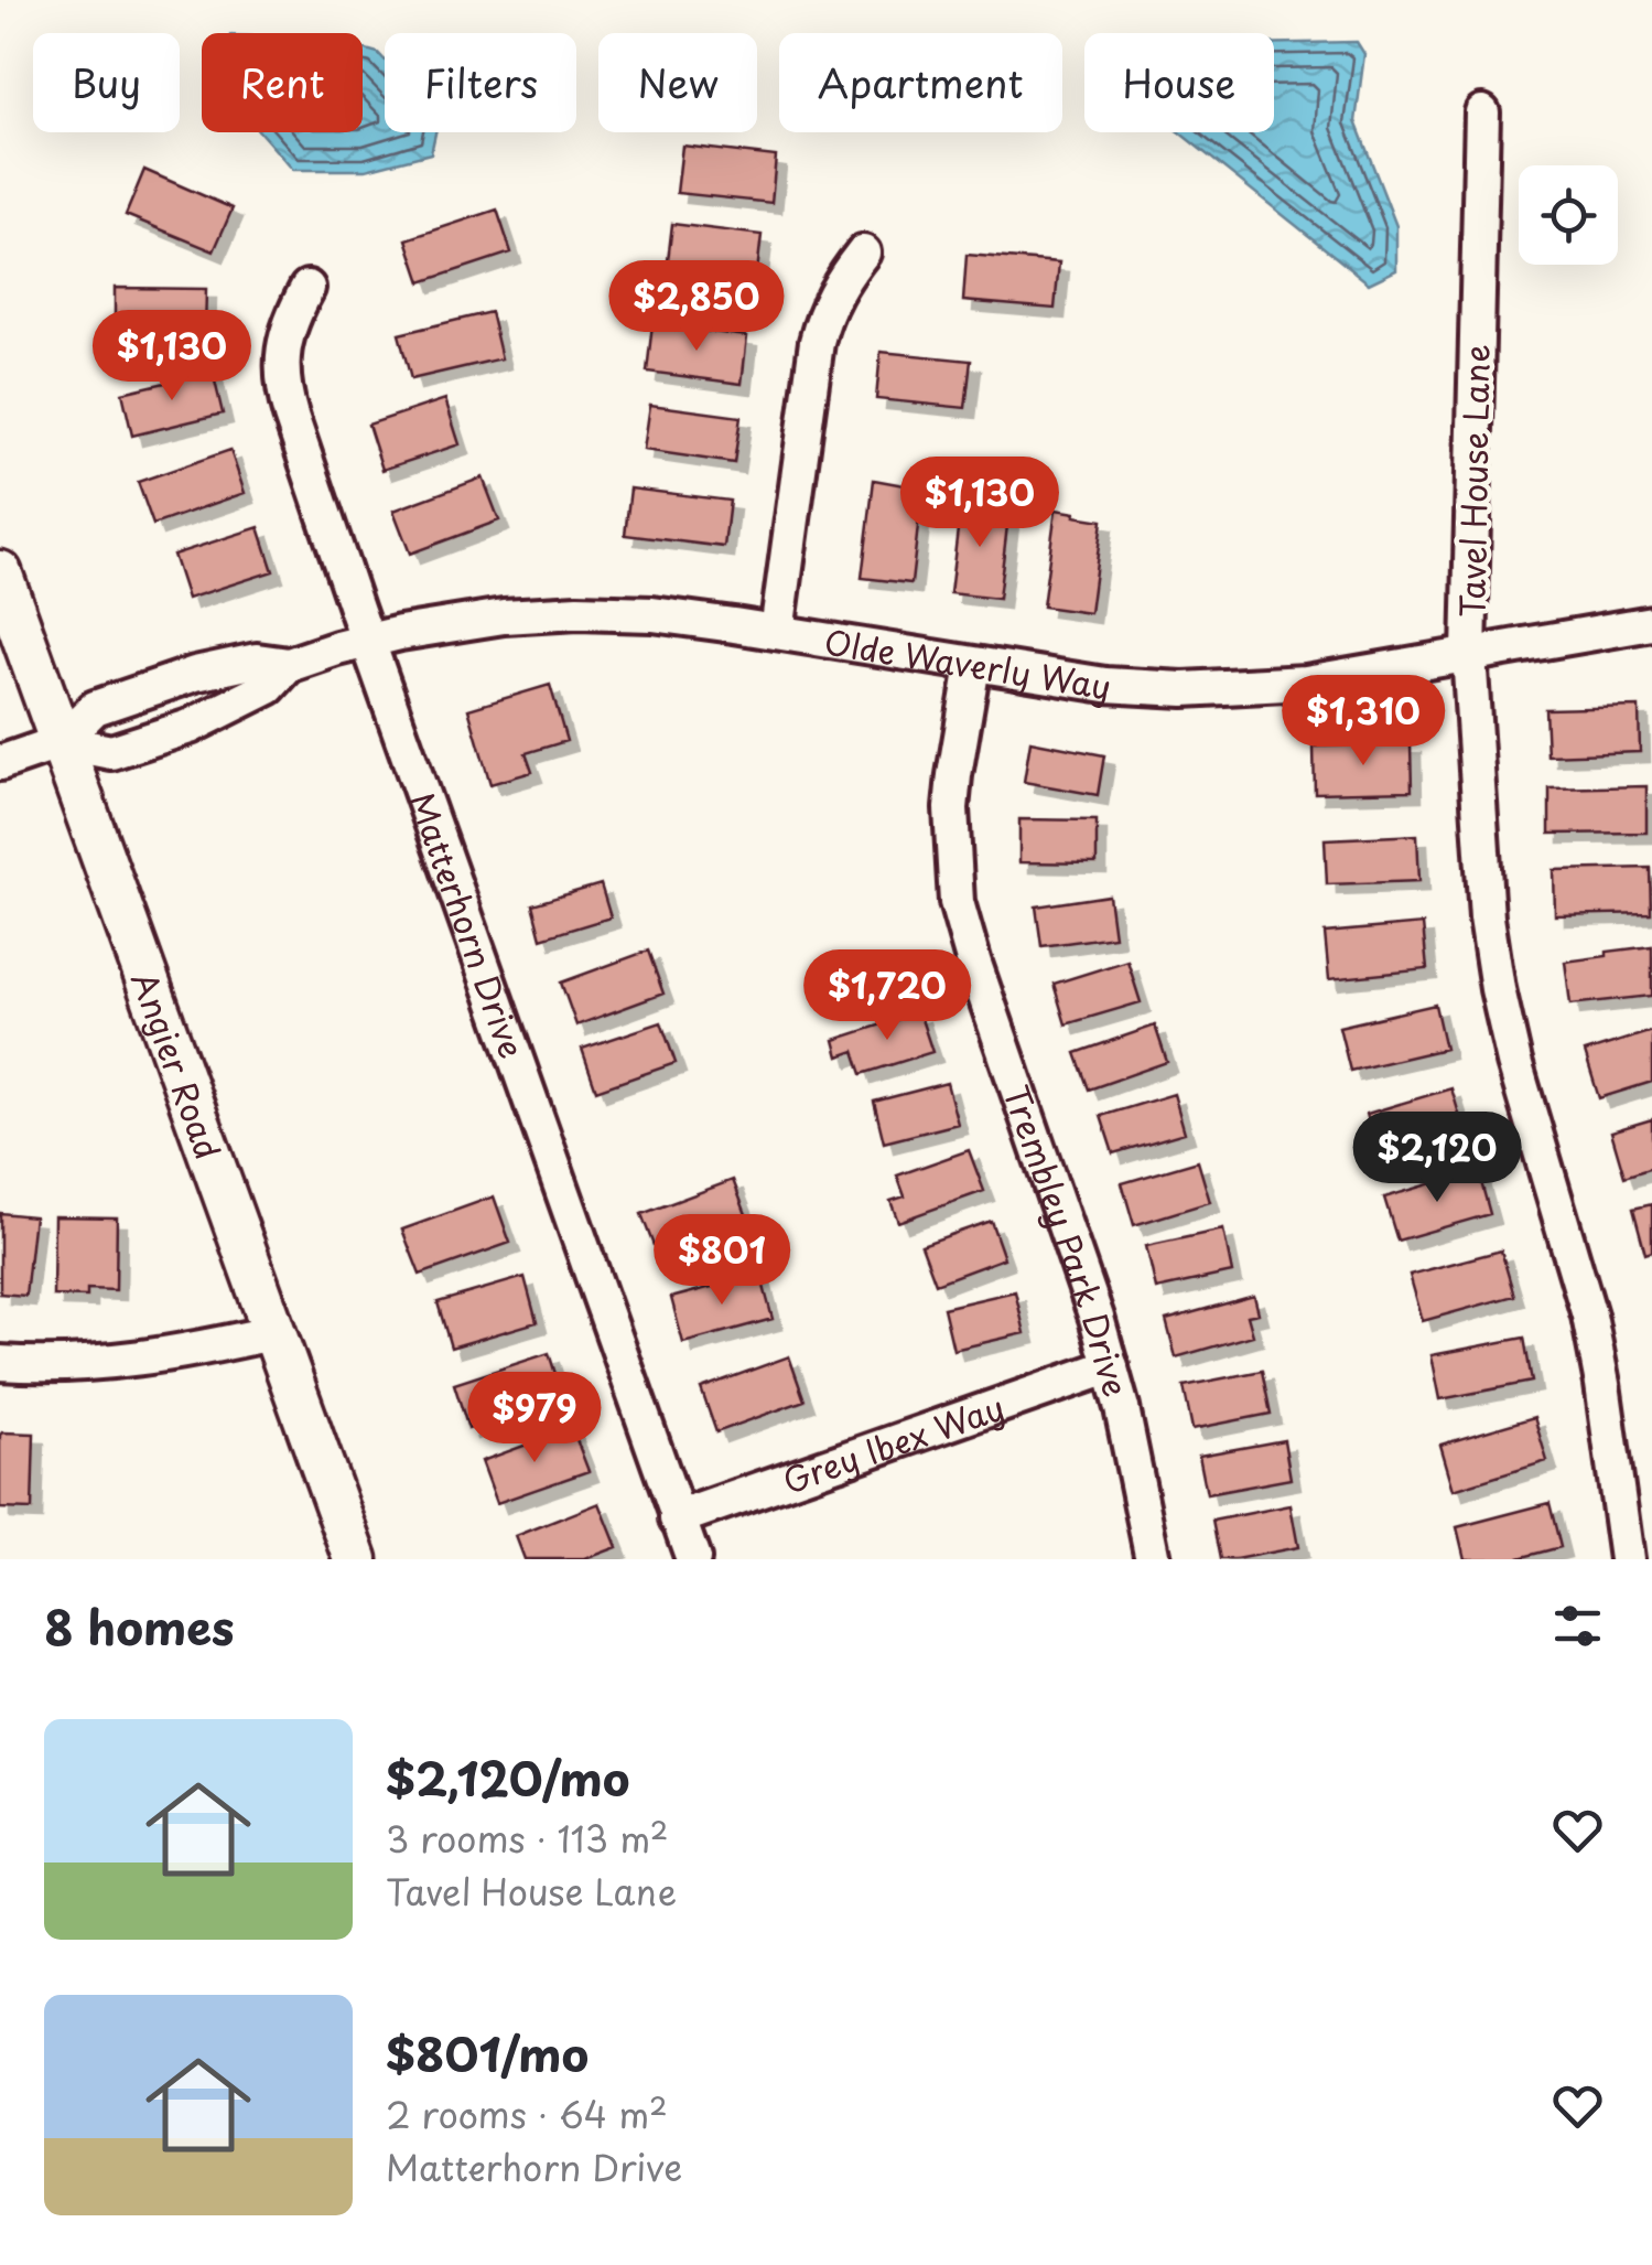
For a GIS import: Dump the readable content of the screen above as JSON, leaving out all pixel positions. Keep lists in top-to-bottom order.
{
  "streets": {
    "street": [
      "Tavel House Lane",
      "Olde Waverly Way",
      "Matterhorn Drive",
      "Angier Road",
      "Trembley Park Drive",
      "Grey Ibex Way"
    ]
  },
  "crossings": [
    ["Tavel House Lane", "Olde Waverly Way"],
    ["Olde Waverly Way", "Matterhorn Drive"],
    ["Olde Waverly Way", "Angier Road"],
    ["Olde Waverly Way", "Trembley Park Drive"],
    ["Matterhorn Drive", "Grey Ibex Way"],
    ["Trembley Park Drive", "Grey Ibex Way"]
  ],
  "page": {
    "chip": [
      "Buy",
      "Rent",
      "Filters",
      "New",
      "Apartment",
      "House"
    ],
    "price": [
      "$2,850",
      "$1,130",
      "$1,130",
      "$1,310",
      "$1,720",
      "$2,120",
      "$801",
      "$979"
    ],
    "heading": "8 homes",
    "list": [
      {
        "name": "$2,120/mo",
        "note": "3 rooms · 113 m² · Tavel House Lane"
      },
      {
        "name": "$801/mo",
        "note": "2 rooms · 64 m² · Matterhorn Drive"
      }
    ]
  }
}
